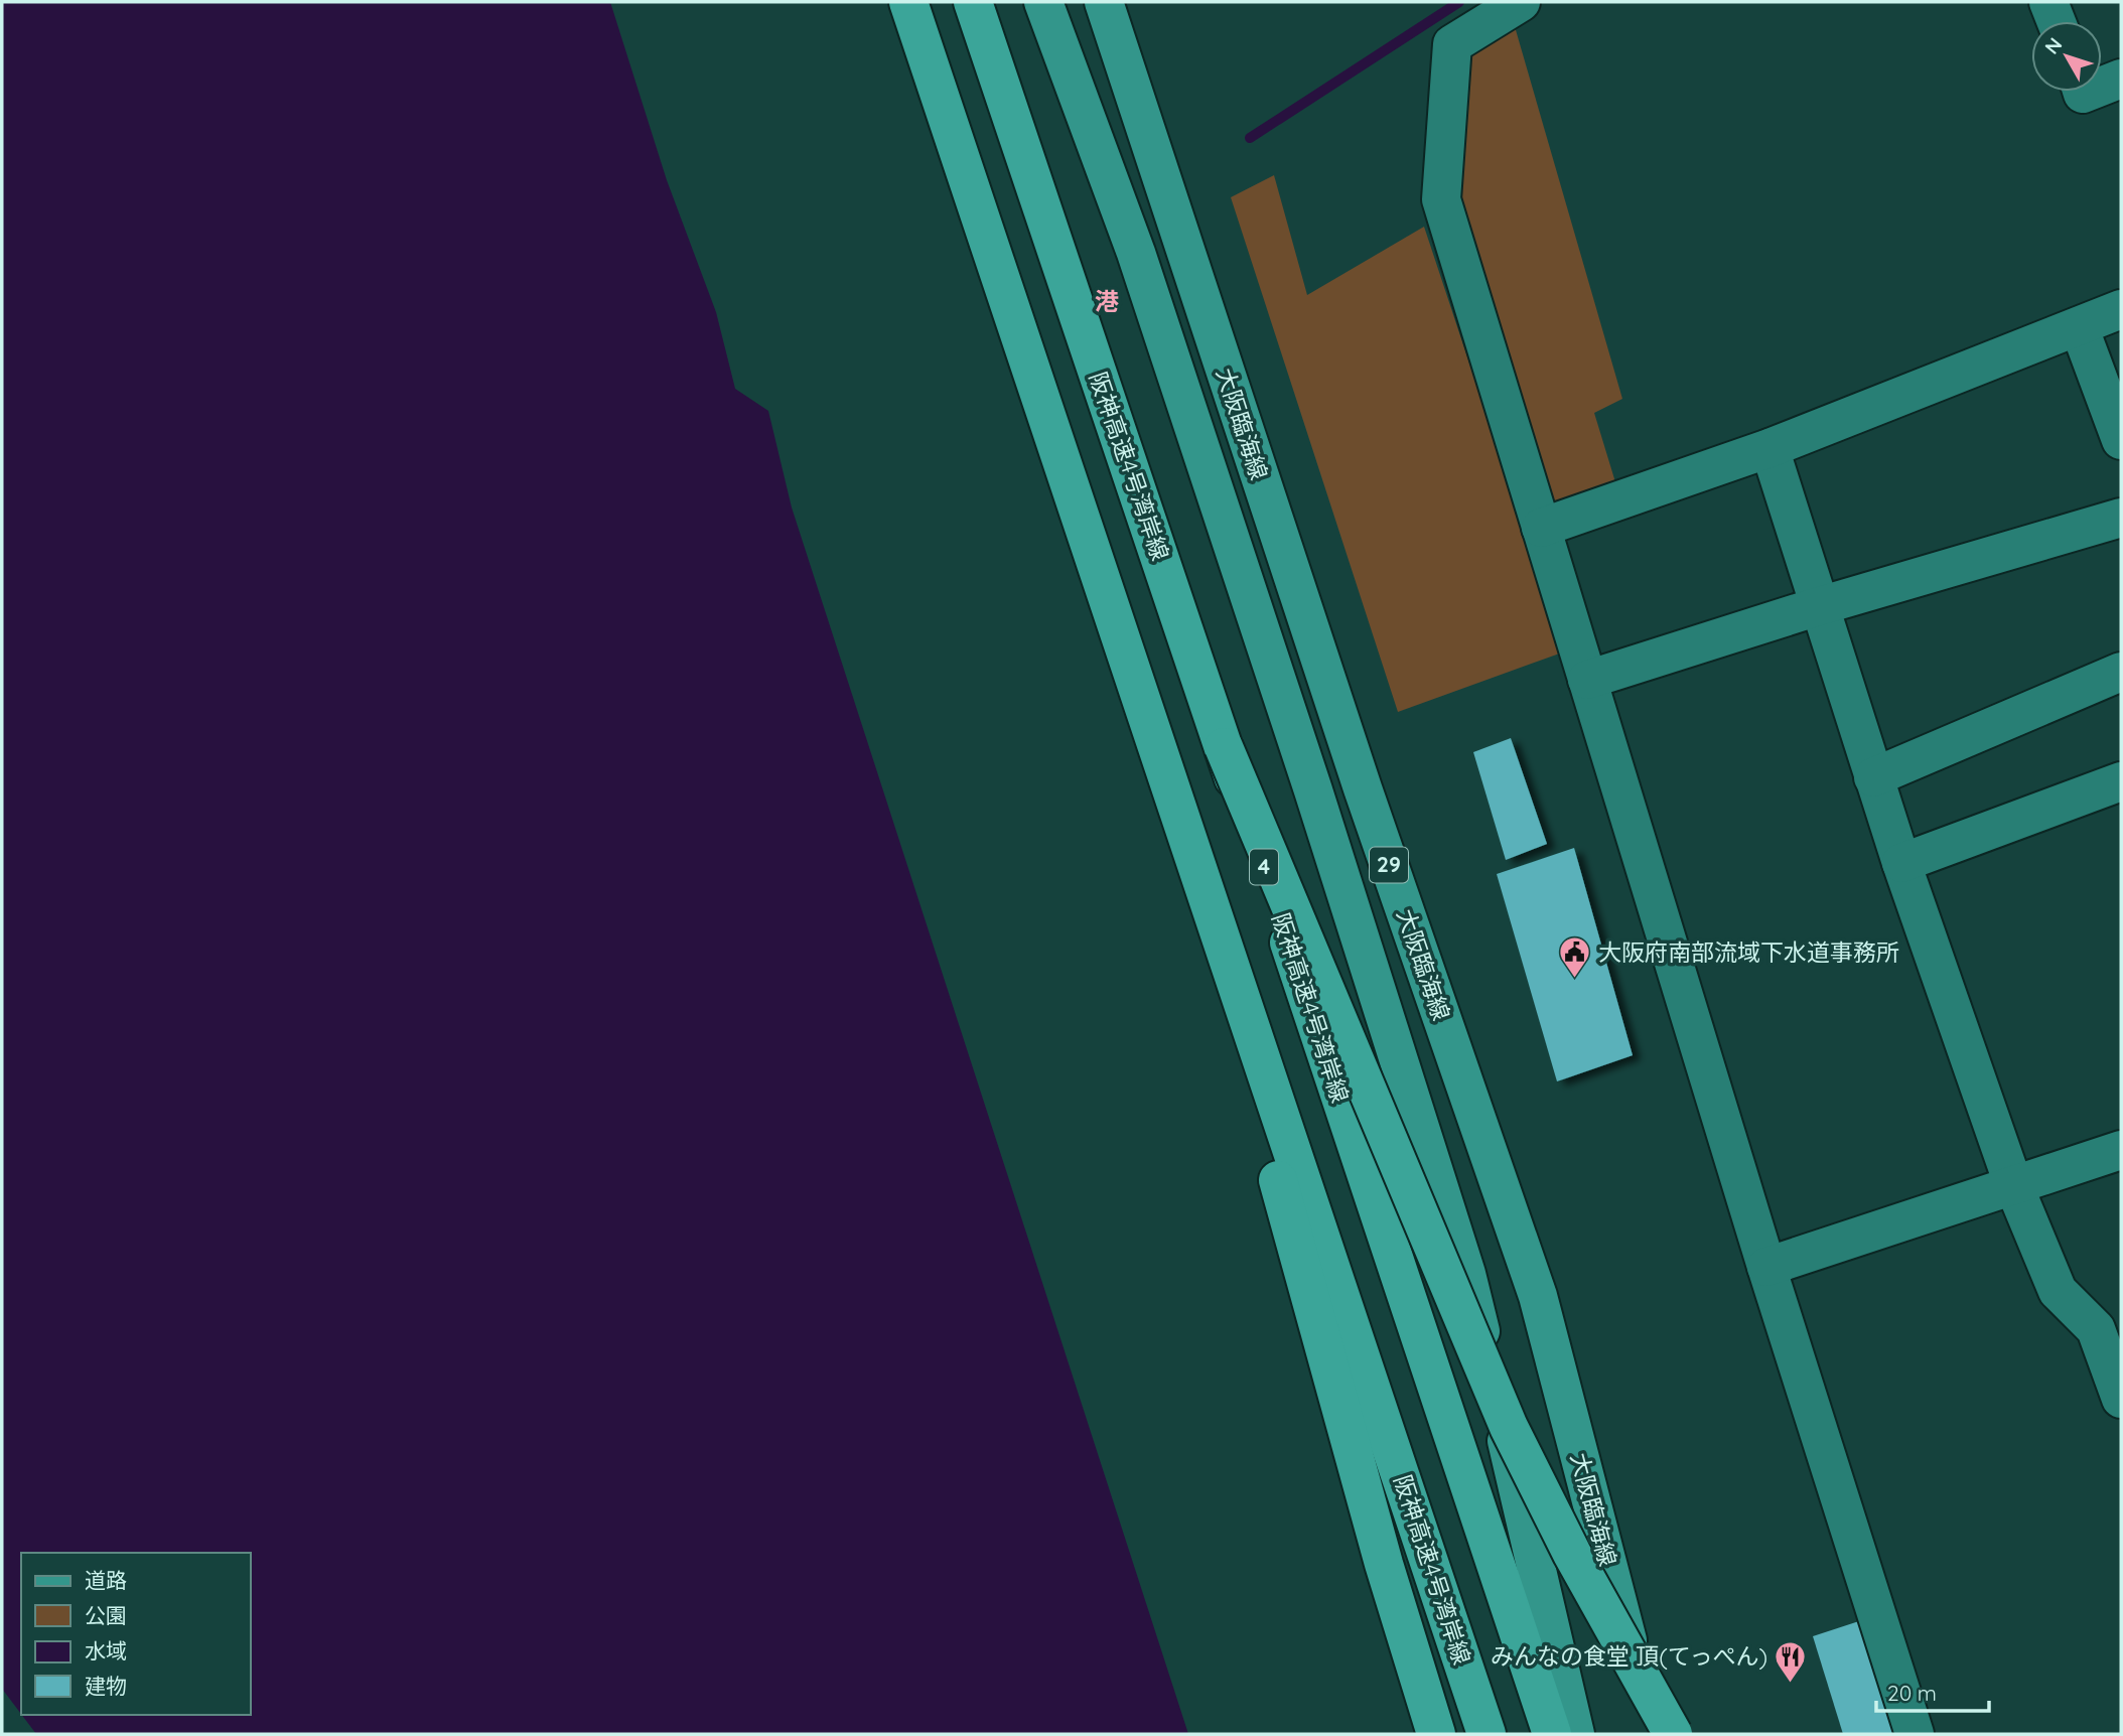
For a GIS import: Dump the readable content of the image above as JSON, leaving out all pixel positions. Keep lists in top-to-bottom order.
{
  "streets": {
    "highway": ["阪神高速4号湾岸線", "4"],
    "main road": ["大阪臨海線", "29"]
  },
  "districts": ["港"],
  "places": {
    "public building": ["大阪府南部流域下水道事務所"],
    "restaurant": ["みんなの食堂 頂(てっぺん)"]
  },
  "legend": [
    "道路",
    "公園",
    "水域",
    "建物"
  ],
  "scale_bar": "20 m",
  "north": "top left"
}
